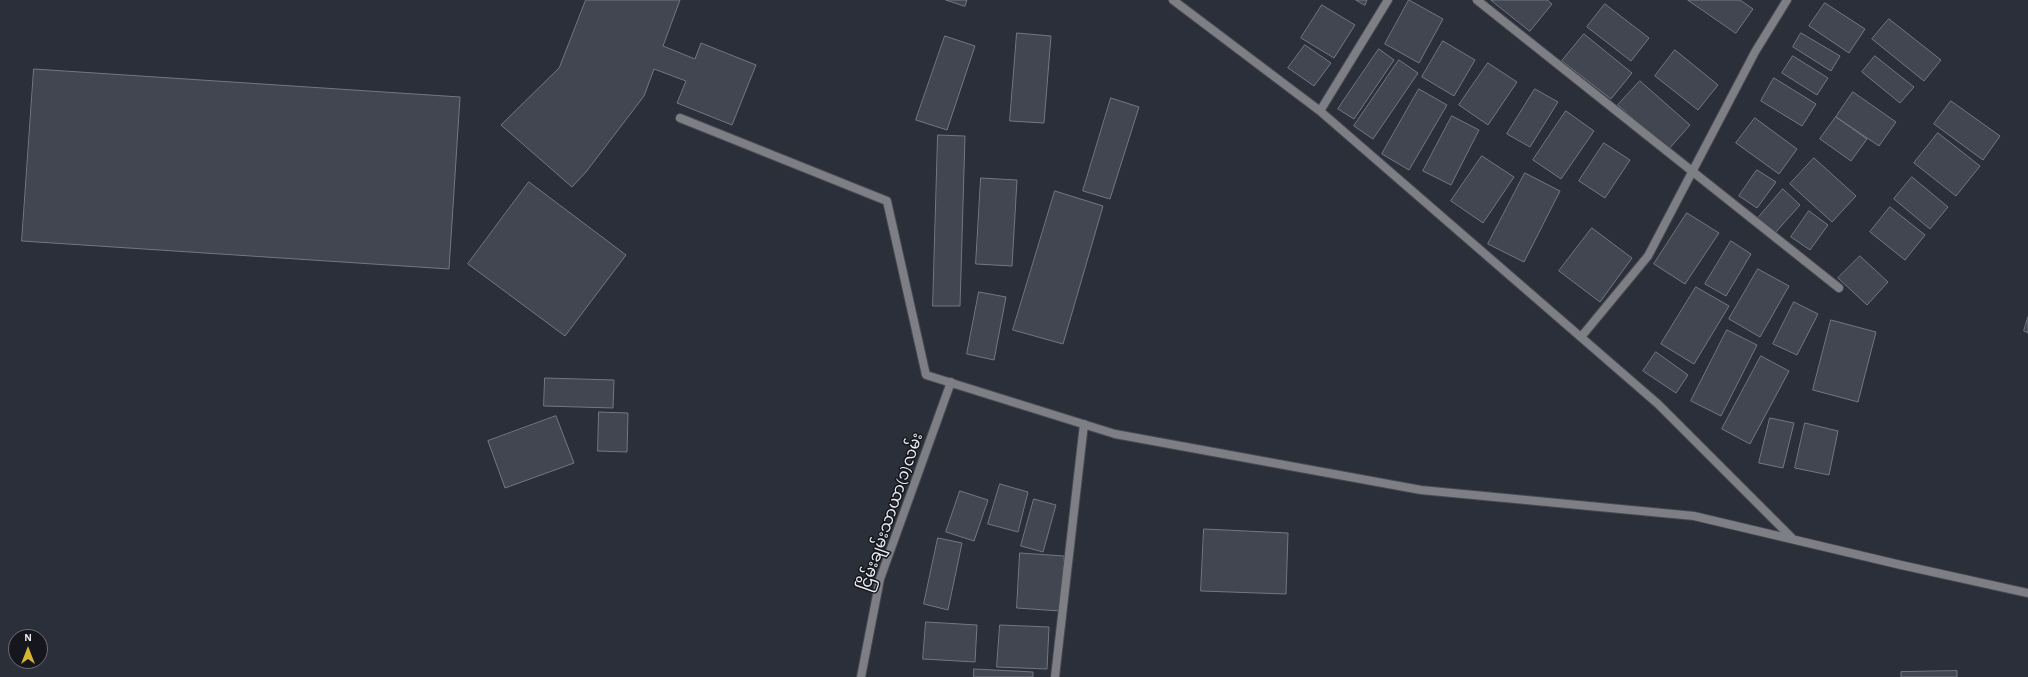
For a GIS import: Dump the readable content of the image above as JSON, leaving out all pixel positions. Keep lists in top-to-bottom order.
{
  "streets": {
    "street": ["ငြိမ်းချမ်းသာယာ(၁)လမ်း"]
  },
  "north": "top"
}
